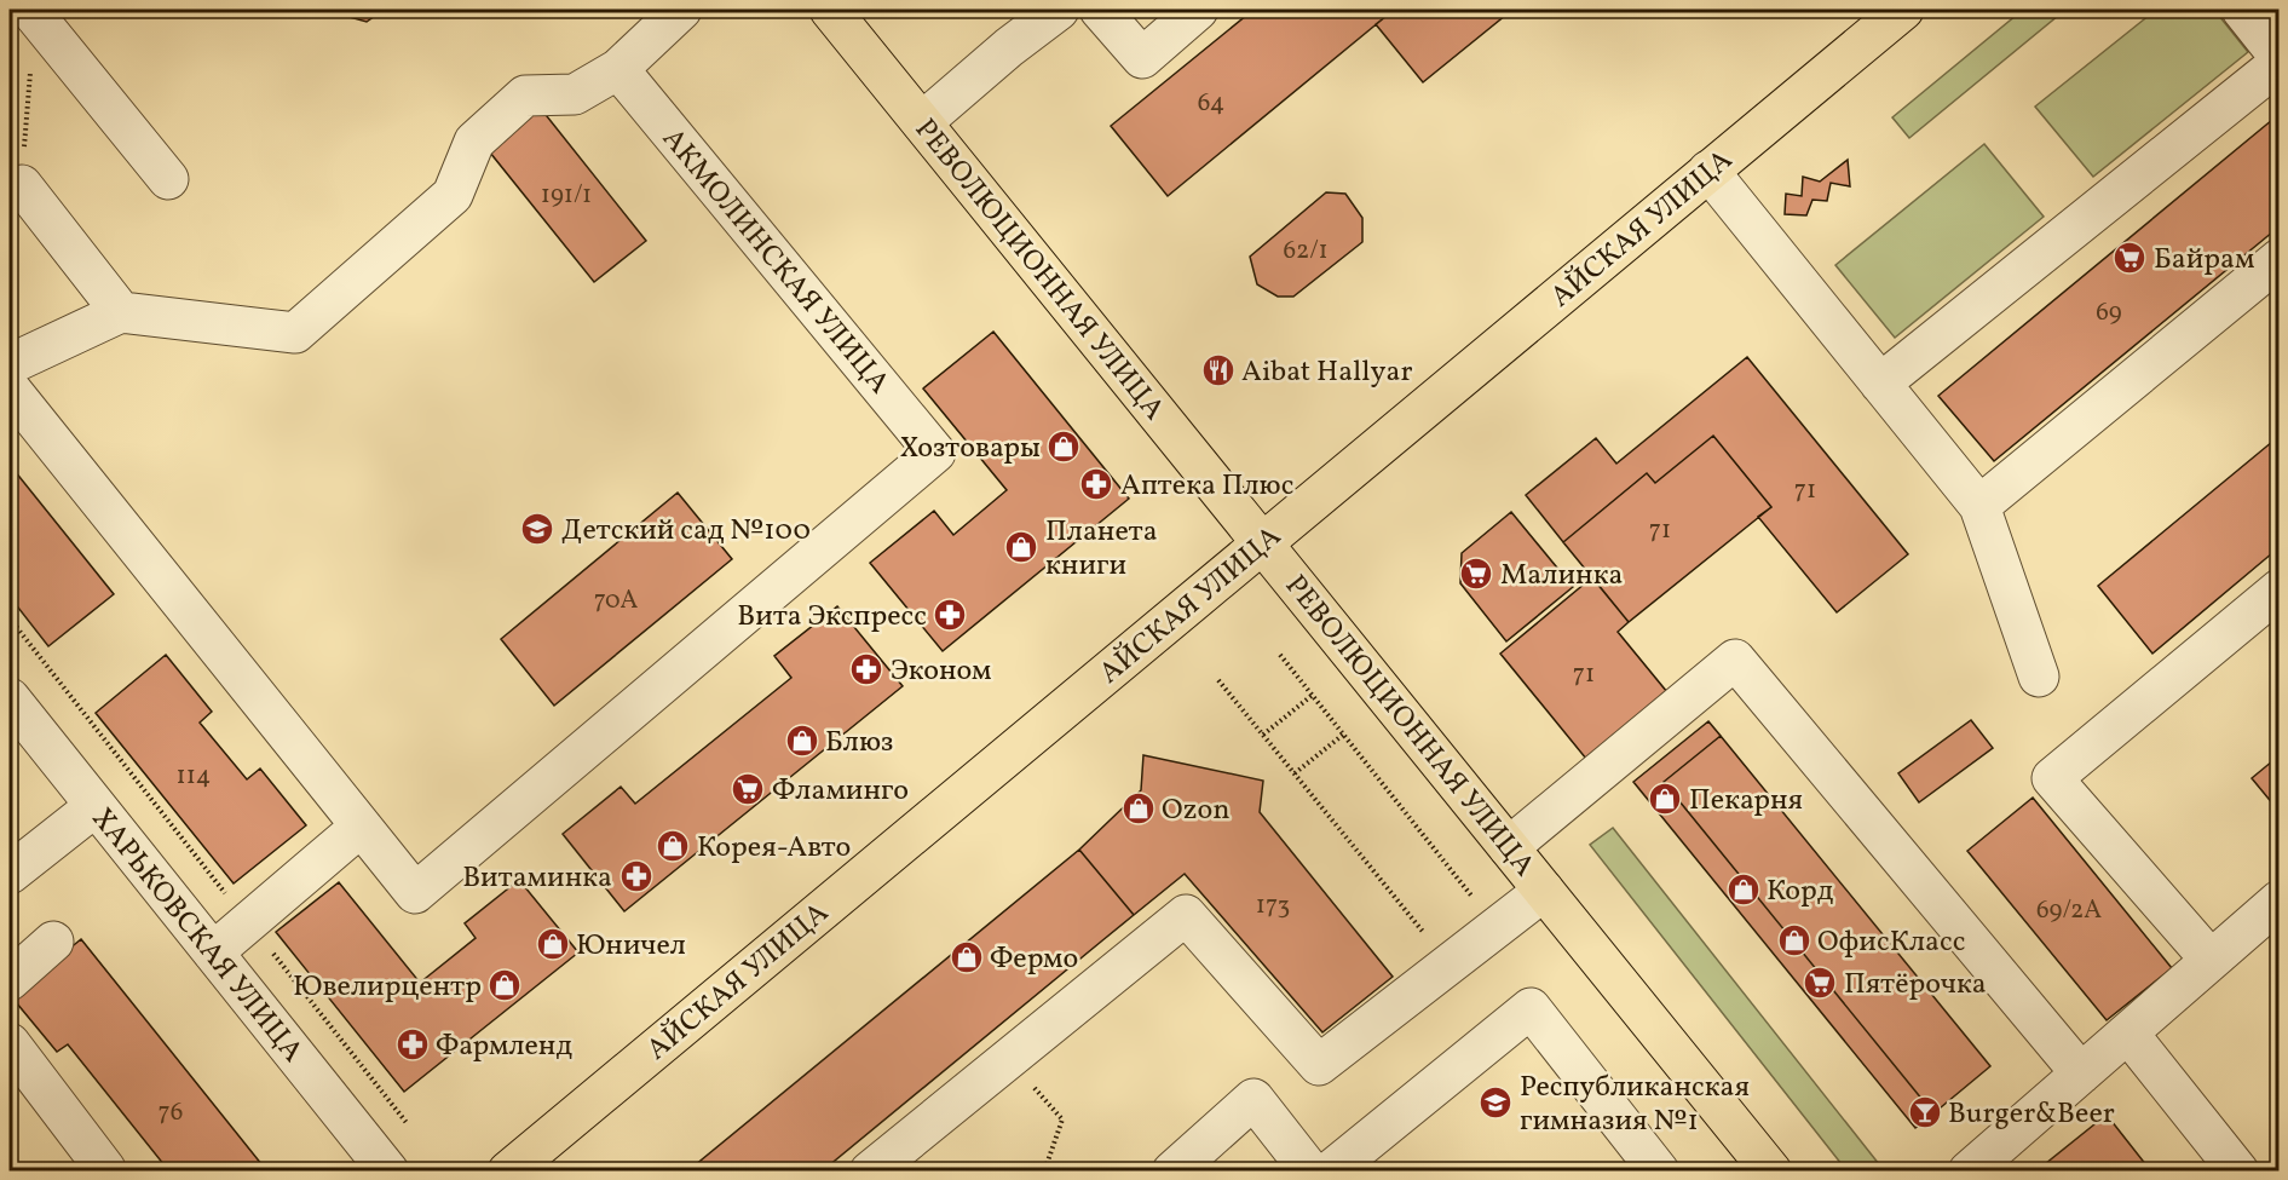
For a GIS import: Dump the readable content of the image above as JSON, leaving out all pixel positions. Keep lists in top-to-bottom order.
{
  "streets": {
    "main road": ["АЙСКАЯ УЛИЦА", "РЕВОЛЮЦИОННАЯ УЛИЦА"],
    "street": ["АКМОЛИНСКАЯ УЛИЦА", "ХАРЬКОВСКАЯ УЛИЦА"]
  },
  "crossings": [
    ["АЙСКАЯ УЛИЦА", "РЕВОЛЮЦИОННАЯ УЛИЦА"]
  ],
  "places": {
    "supermarket": [
      "Байрам",
      "Малинка",
      "Фламинго",
      "Пятёрочка"
    ],
    "restaurant": ["Aibat Hallyar"],
    "shop": [
      "Хозтовары",
      "Планета книги",
      "Блюз",
      "Пекарня",
      "Ozon",
      "Корея-Авто",
      "Корд",
      "ОфисКласс",
      "Юничел",
      "Фермо",
      "Ювелирцентр"
    ],
    "pharmacy": [
      "Аптека Плюс",
      "Вита Экспресс",
      "Эконом",
      "Витаминка",
      "Фармленд"
    ],
    "school or university": ["Детский сад №100", "Республиканская гимназия №1"],
    "bar": ["Burger&Beer"]
  },
  "house_numbers": [
    "64",
    "191/1",
    "62/1",
    "69",
    "71",
    "71",
    "70А",
    "71",
    "114",
    "173",
    "69/2А",
    "76"
  ]
}
